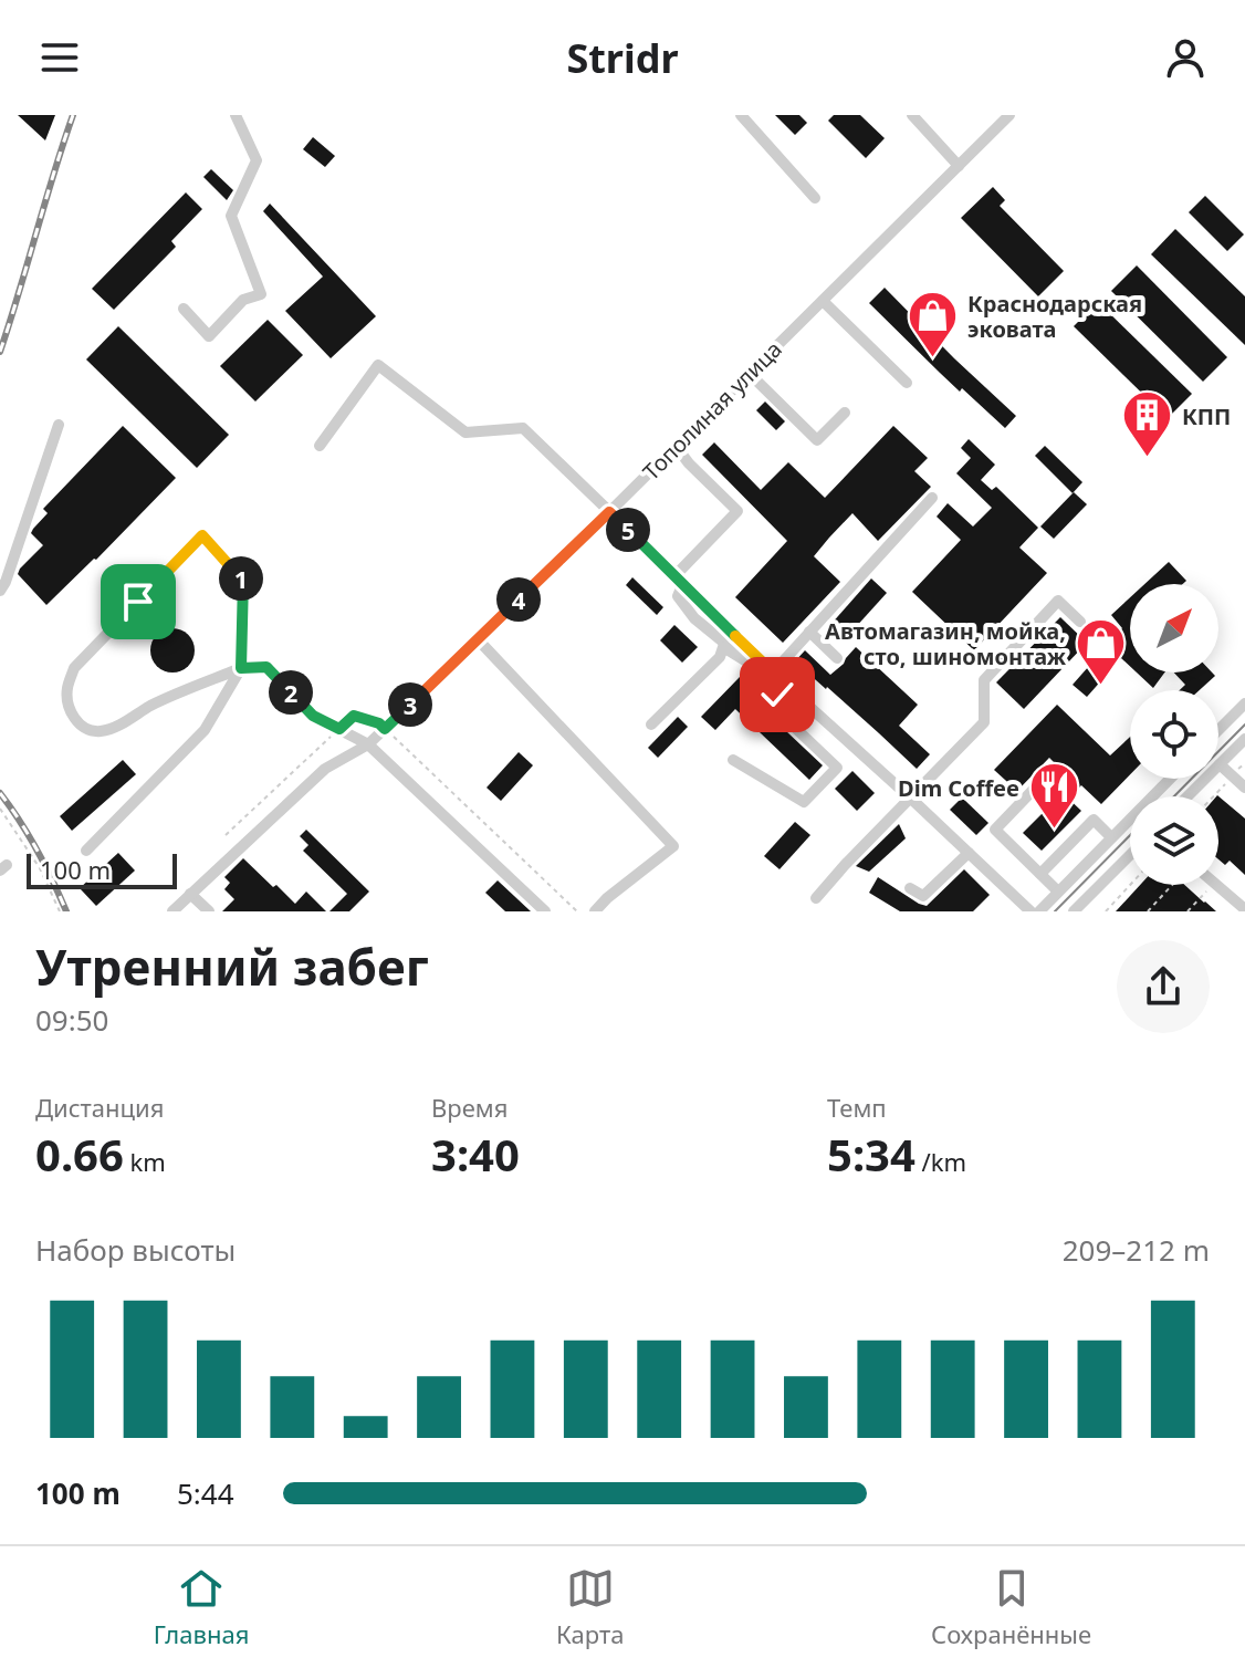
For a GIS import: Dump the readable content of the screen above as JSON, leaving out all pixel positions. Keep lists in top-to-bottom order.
{
  "streets": {
    "street": ["Тополиная улица"]
  },
  "places": {
    "shop": ["Краснодарская эковата", "Автомагазин, мойка, сто, шиномонтаж"],
    "building": ["КПП"],
    "restaurant": ["Dim Coffee"]
  },
  "scale_bar": "100 m",
  "north": "top right",
  "page": {
    "header": "Stridr",
    "pins": [
      "5",
      "1",
      "4",
      "2",
      "3"
    ],
    "scale": "100 m",
    "heading": ["Утренний забег", "09:50"],
    "stats": [
      ["Дистанция", "0.66 km"],
      ["Время", "3:40"],
      ["Темп", "5:34 /km"]
    ],
    "chart": ["Набор высоты", "209–212 m"],
    "list": [
      {
        "name": "100 m",
        "note": "5:44"
      }
    ],
    "tabs": ["Главная", "Карта", "Сохранённые"]
  }
}
